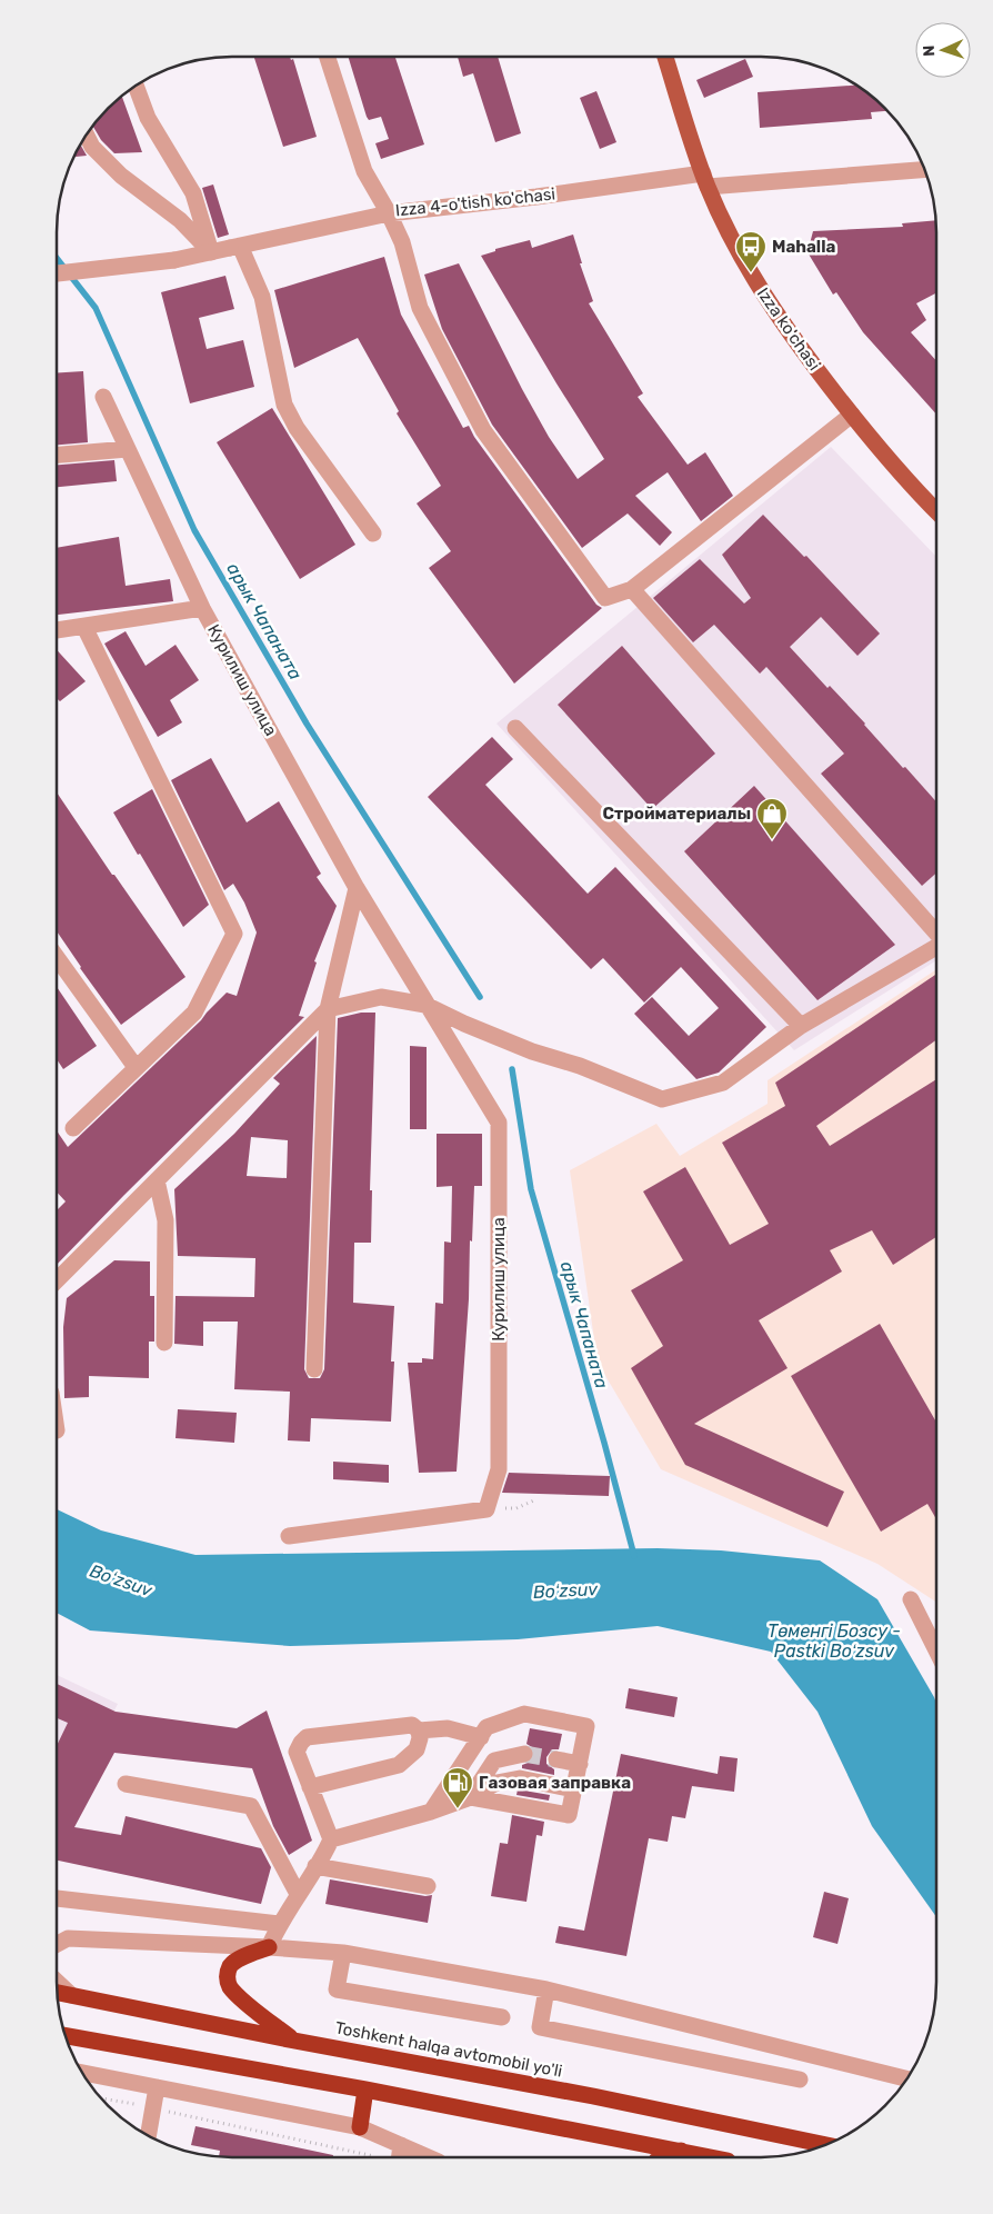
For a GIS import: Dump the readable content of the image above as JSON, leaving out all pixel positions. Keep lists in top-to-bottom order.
{
  "streets": {
    "highway": ["Toshkent halqa avtomobil yo'li"],
    "main road": ["Izza ko'chasi"],
    "street": ["Izza 4-o'tish ko'chasi", "Курилиш улица"]
  },
  "crossings": [
    ["Izza 4-o'tish ko'chasi", "Izza ko'chasi"]
  ],
  "water": ["арык Чапаната", "Boʻzsuv", "Төменгі Бозсу - Pastki Boʻzsuv"],
  "places": {
    "bus stop": ["Mahalla"],
    "shop": ["Стройматериалы"],
    "fuel station": ["Газовая заправка"]
  },
  "north": "left"
}
